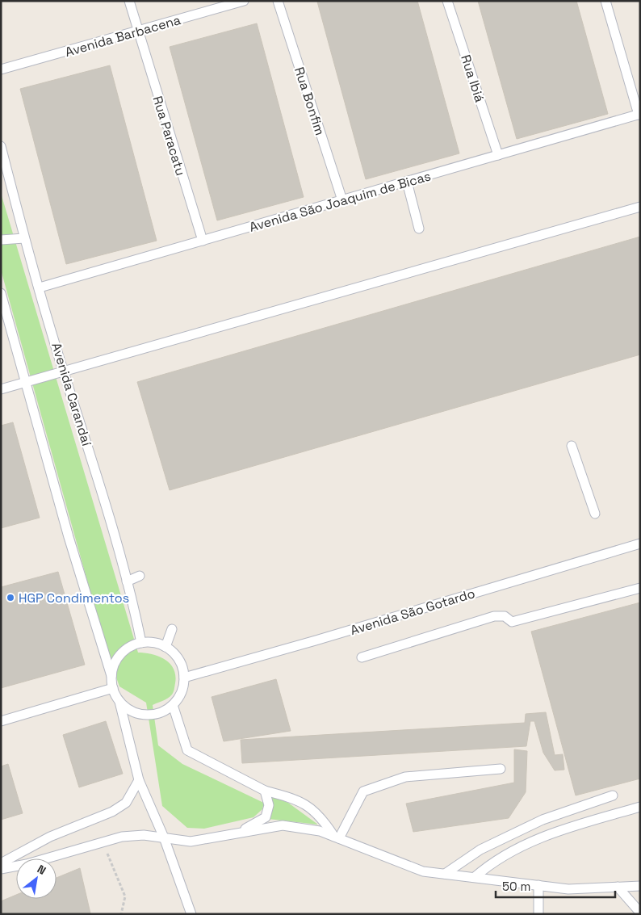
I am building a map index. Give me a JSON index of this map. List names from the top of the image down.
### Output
{
  "streets": {
    "lane": [
      "Avenida Barbacena",
      "Rua Ibiá",
      "Rua Bonfim",
      "Rua Paracatu",
      "Avenida São Joaquim de Bicas",
      "Avenida Carandaí",
      "Avenida São Gotardo"
    ]
  },
  "crossings": [
    ["Avenida Barbacena", "Rua Paracatu"],
    ["Rua Ibiá", "Avenida São Joaquim de Bicas"],
    ["Rua Bonfim", "Avenida São Joaquim de Bicas"],
    ["Rua Paracatu", "Avenida São Joaquim de Bicas"],
    ["Avenida São Joaquim de Bicas", "Avenida Carandaí"],
    ["Avenida Carandaí", "Avenida São Gotardo"]
  ],
  "places": ["HGP Condimentos"],
  "scale_bar": "50 m",
  "north": "top right"
}
